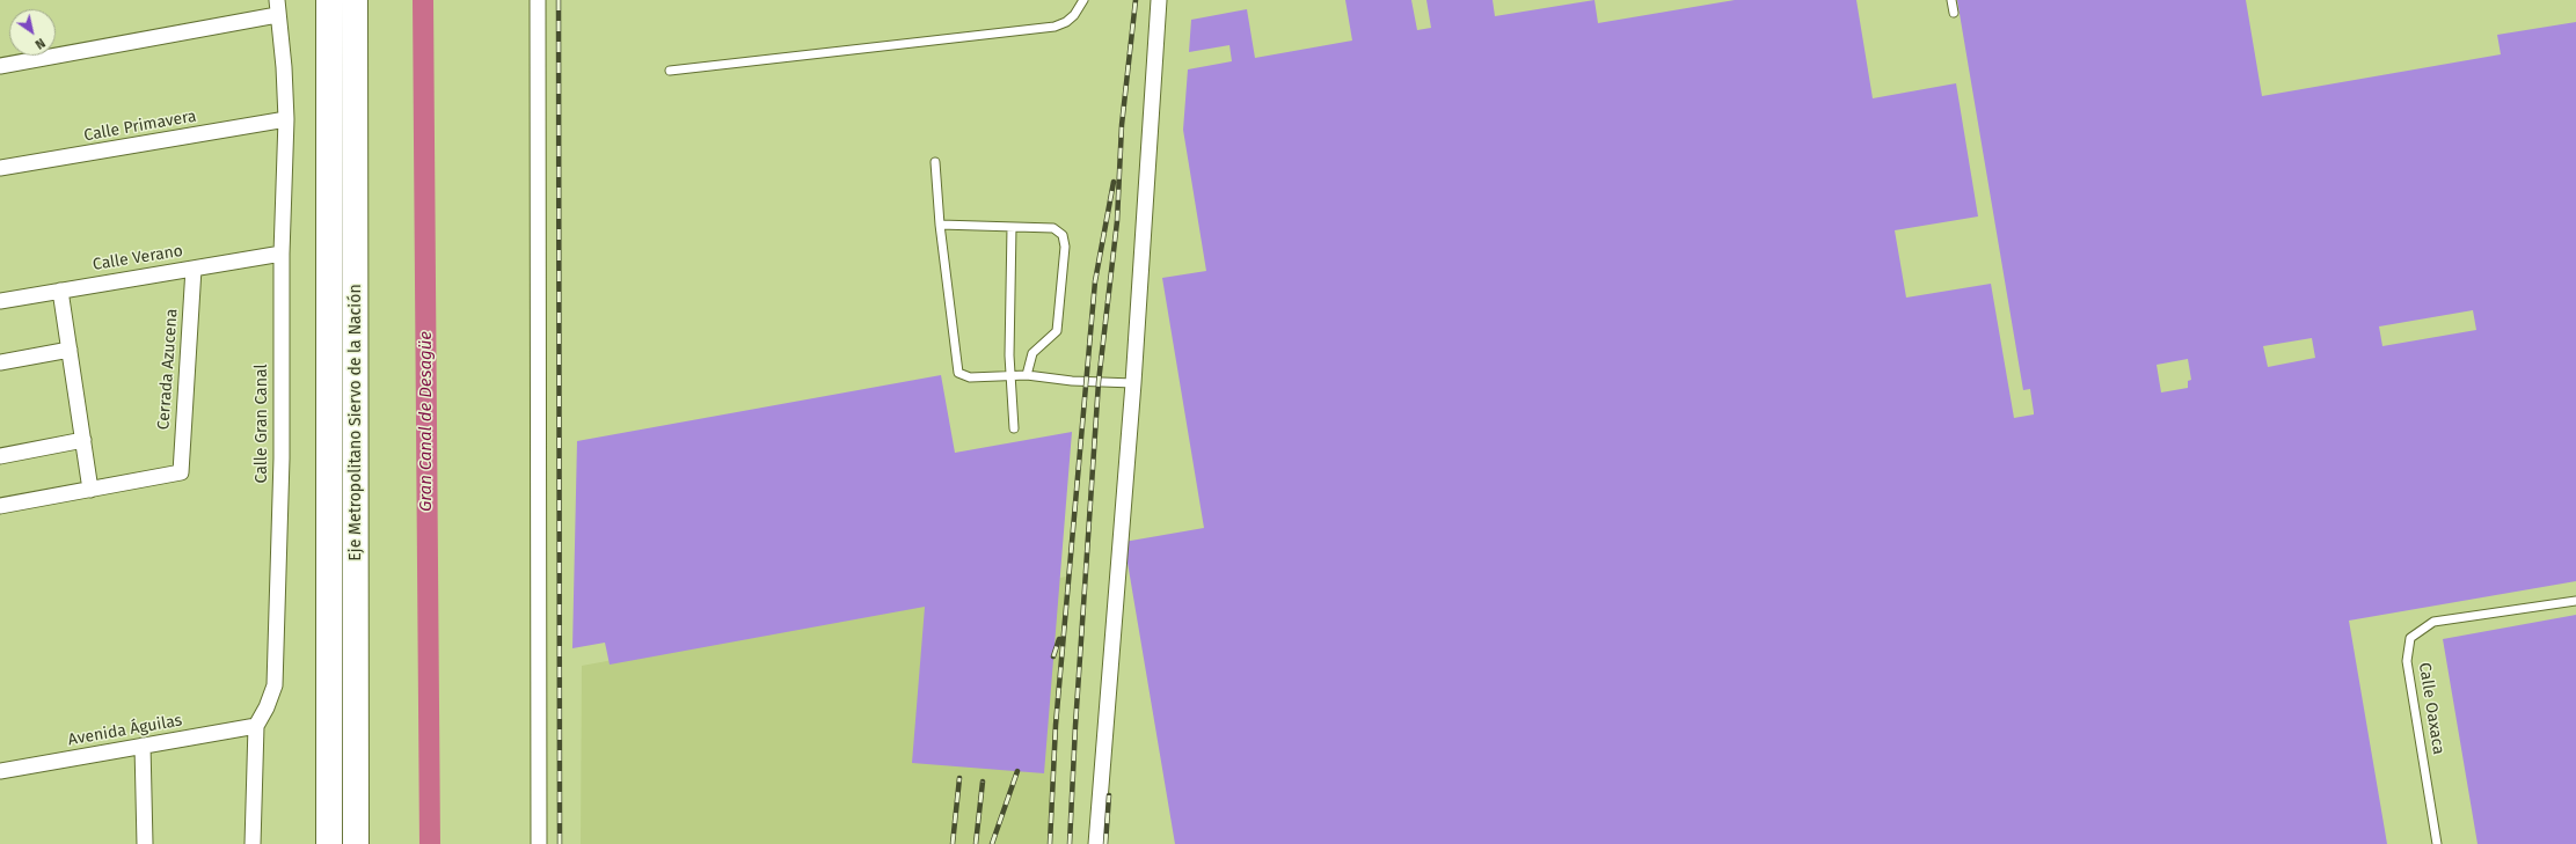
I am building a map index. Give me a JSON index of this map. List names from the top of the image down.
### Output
{
  "streets": {
    "highway": ["Eje Metropolitano Siervo de la Nación"],
    "street": [
      "Calle Primavera",
      "Calle Verano",
      "Cerrada Azucena",
      "Calle Gran Canal",
      "Avenida Águilas"
    ],
    "lane": ["Calle Oaxaca"]
  },
  "crossings": [
    ["Calle Primavera", "Calle Gran Canal"],
    ["Calle Verano", "Cerrada Azucena"],
    ["Calle Verano", "Calle Gran Canal"],
    ["Calle Gran Canal", "Avenida Águilas"]
  ],
  "water": ["Gran Canal de Desagüe"],
  "north": "bottom right"
}
